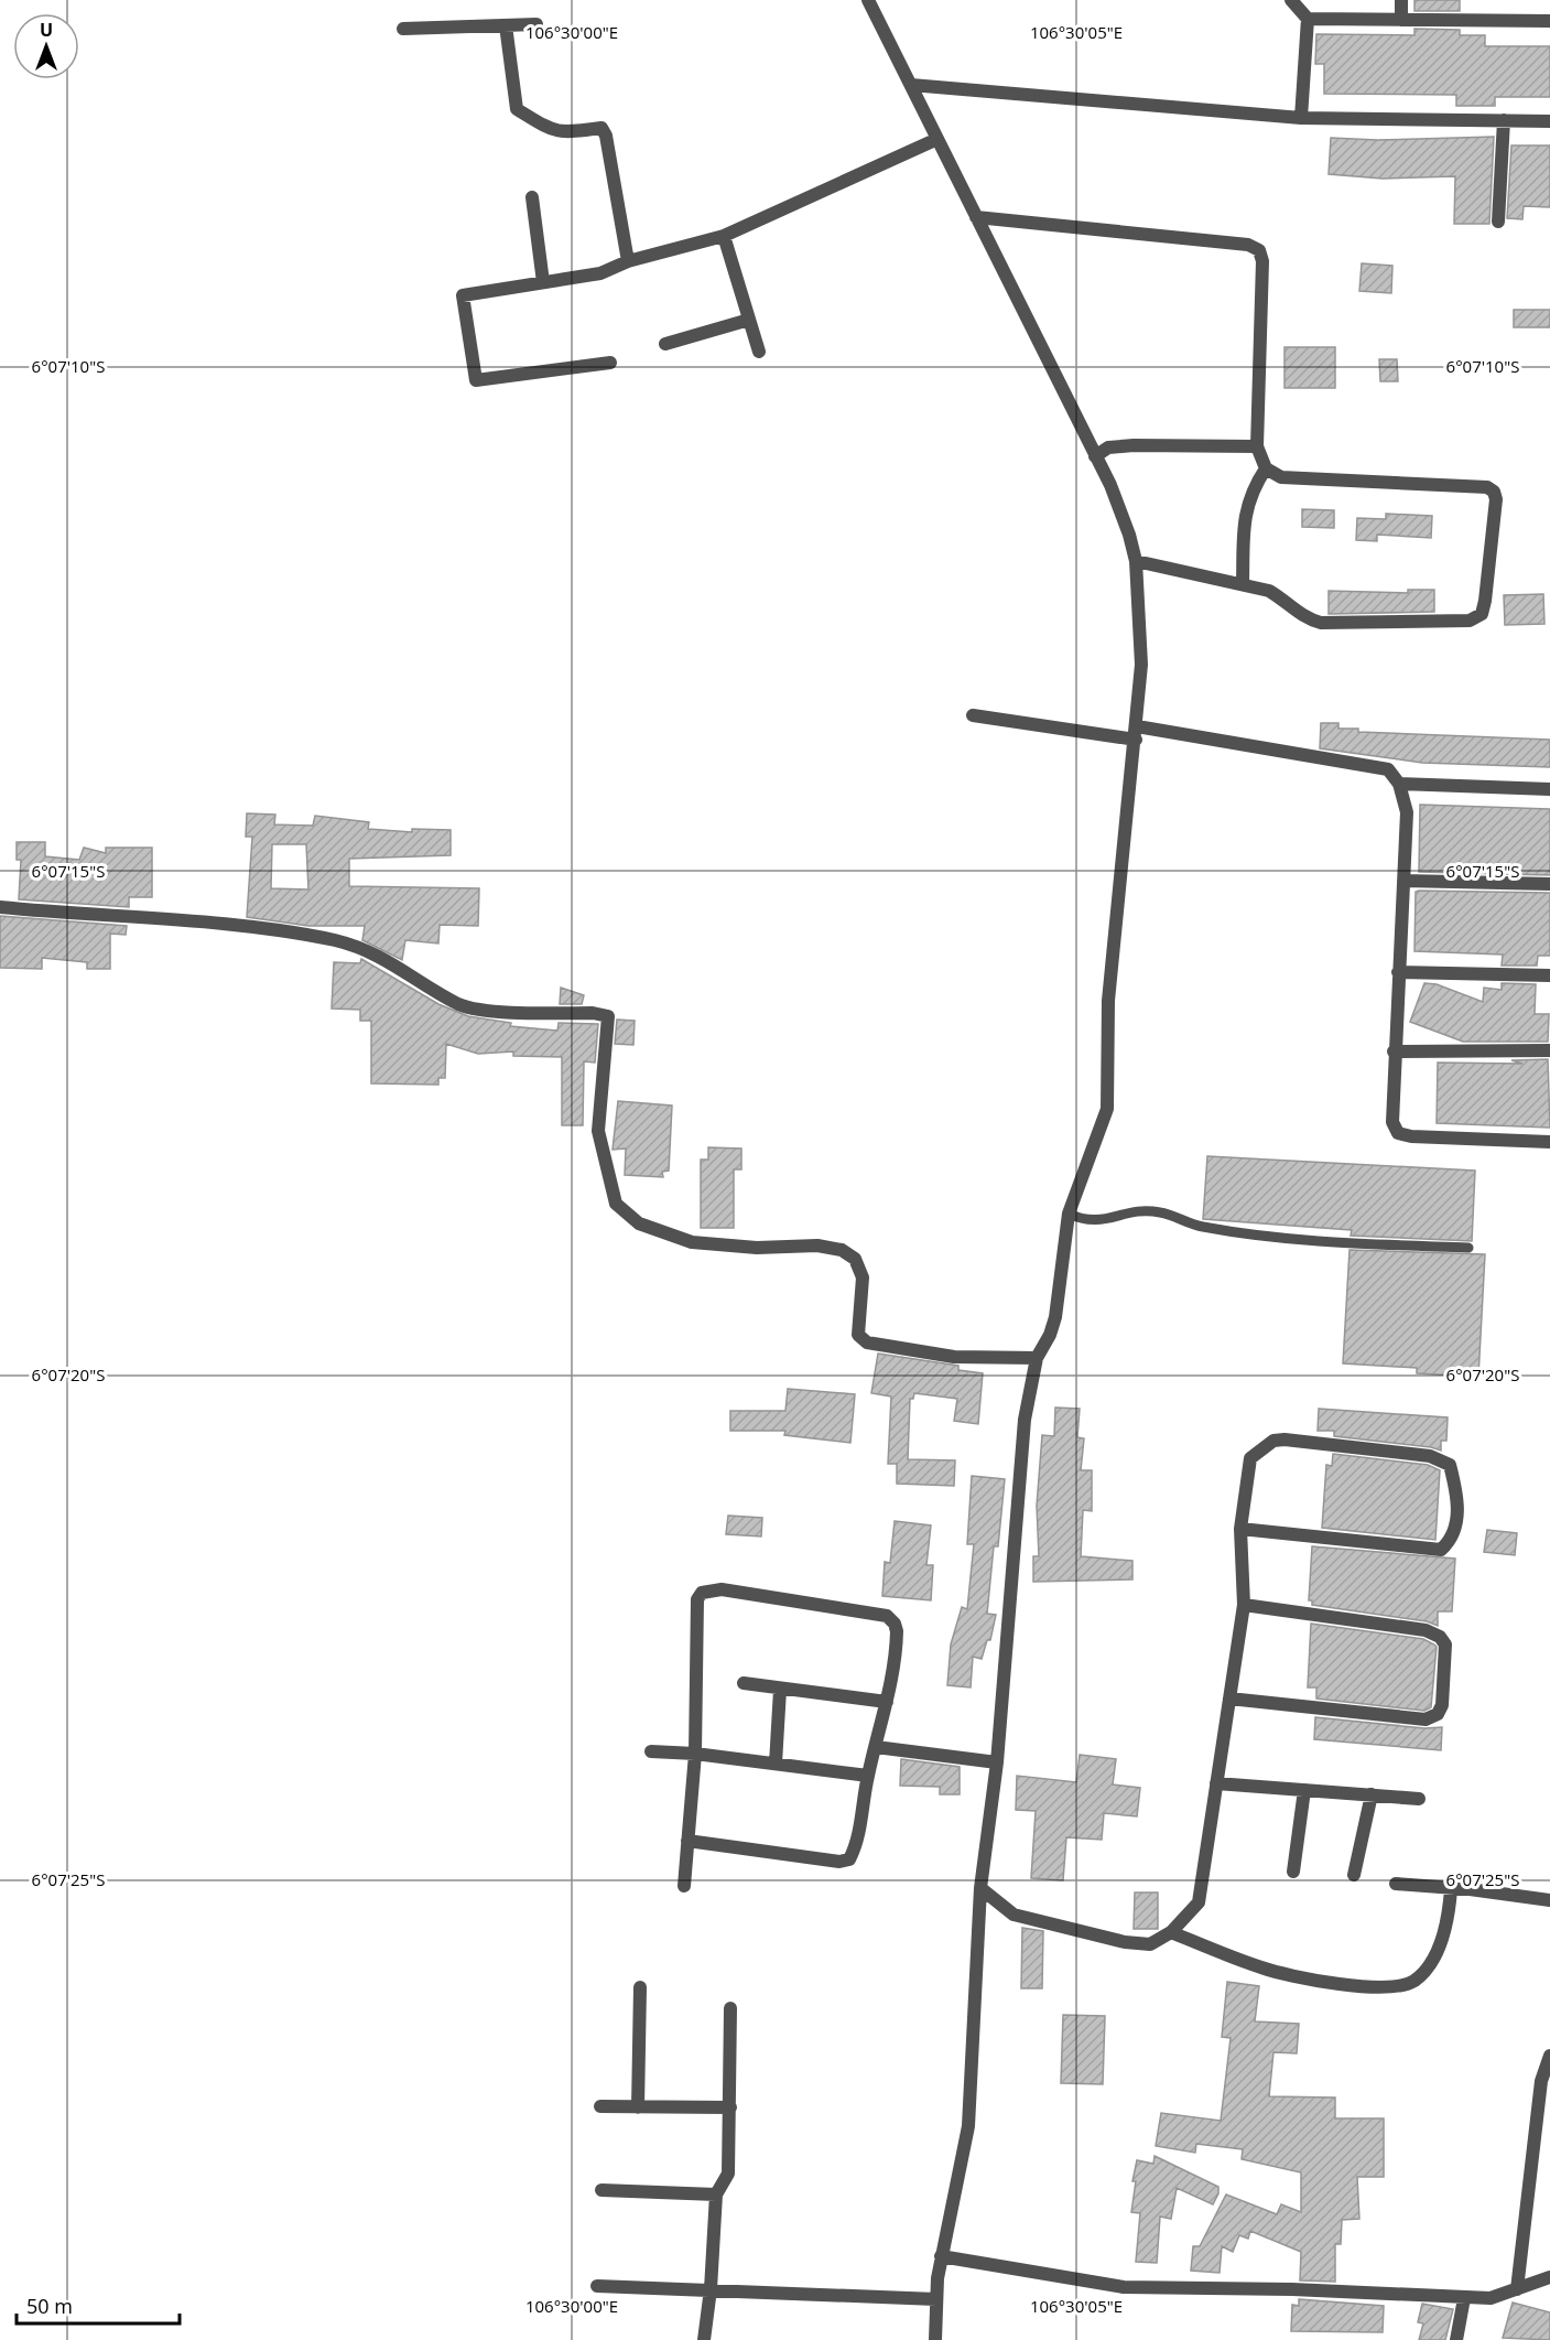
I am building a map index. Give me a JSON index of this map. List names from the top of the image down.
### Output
{
  "scale_bar": "50 m",
  "north": "top",
  "coordinates": [
    "106°30'00\"E",
    "106°30'05\"E",
    "6°07'10\"S",
    "6°07'15\"S",
    "6°07'20\"S",
    "6°07'25\"S"
  ]
}
